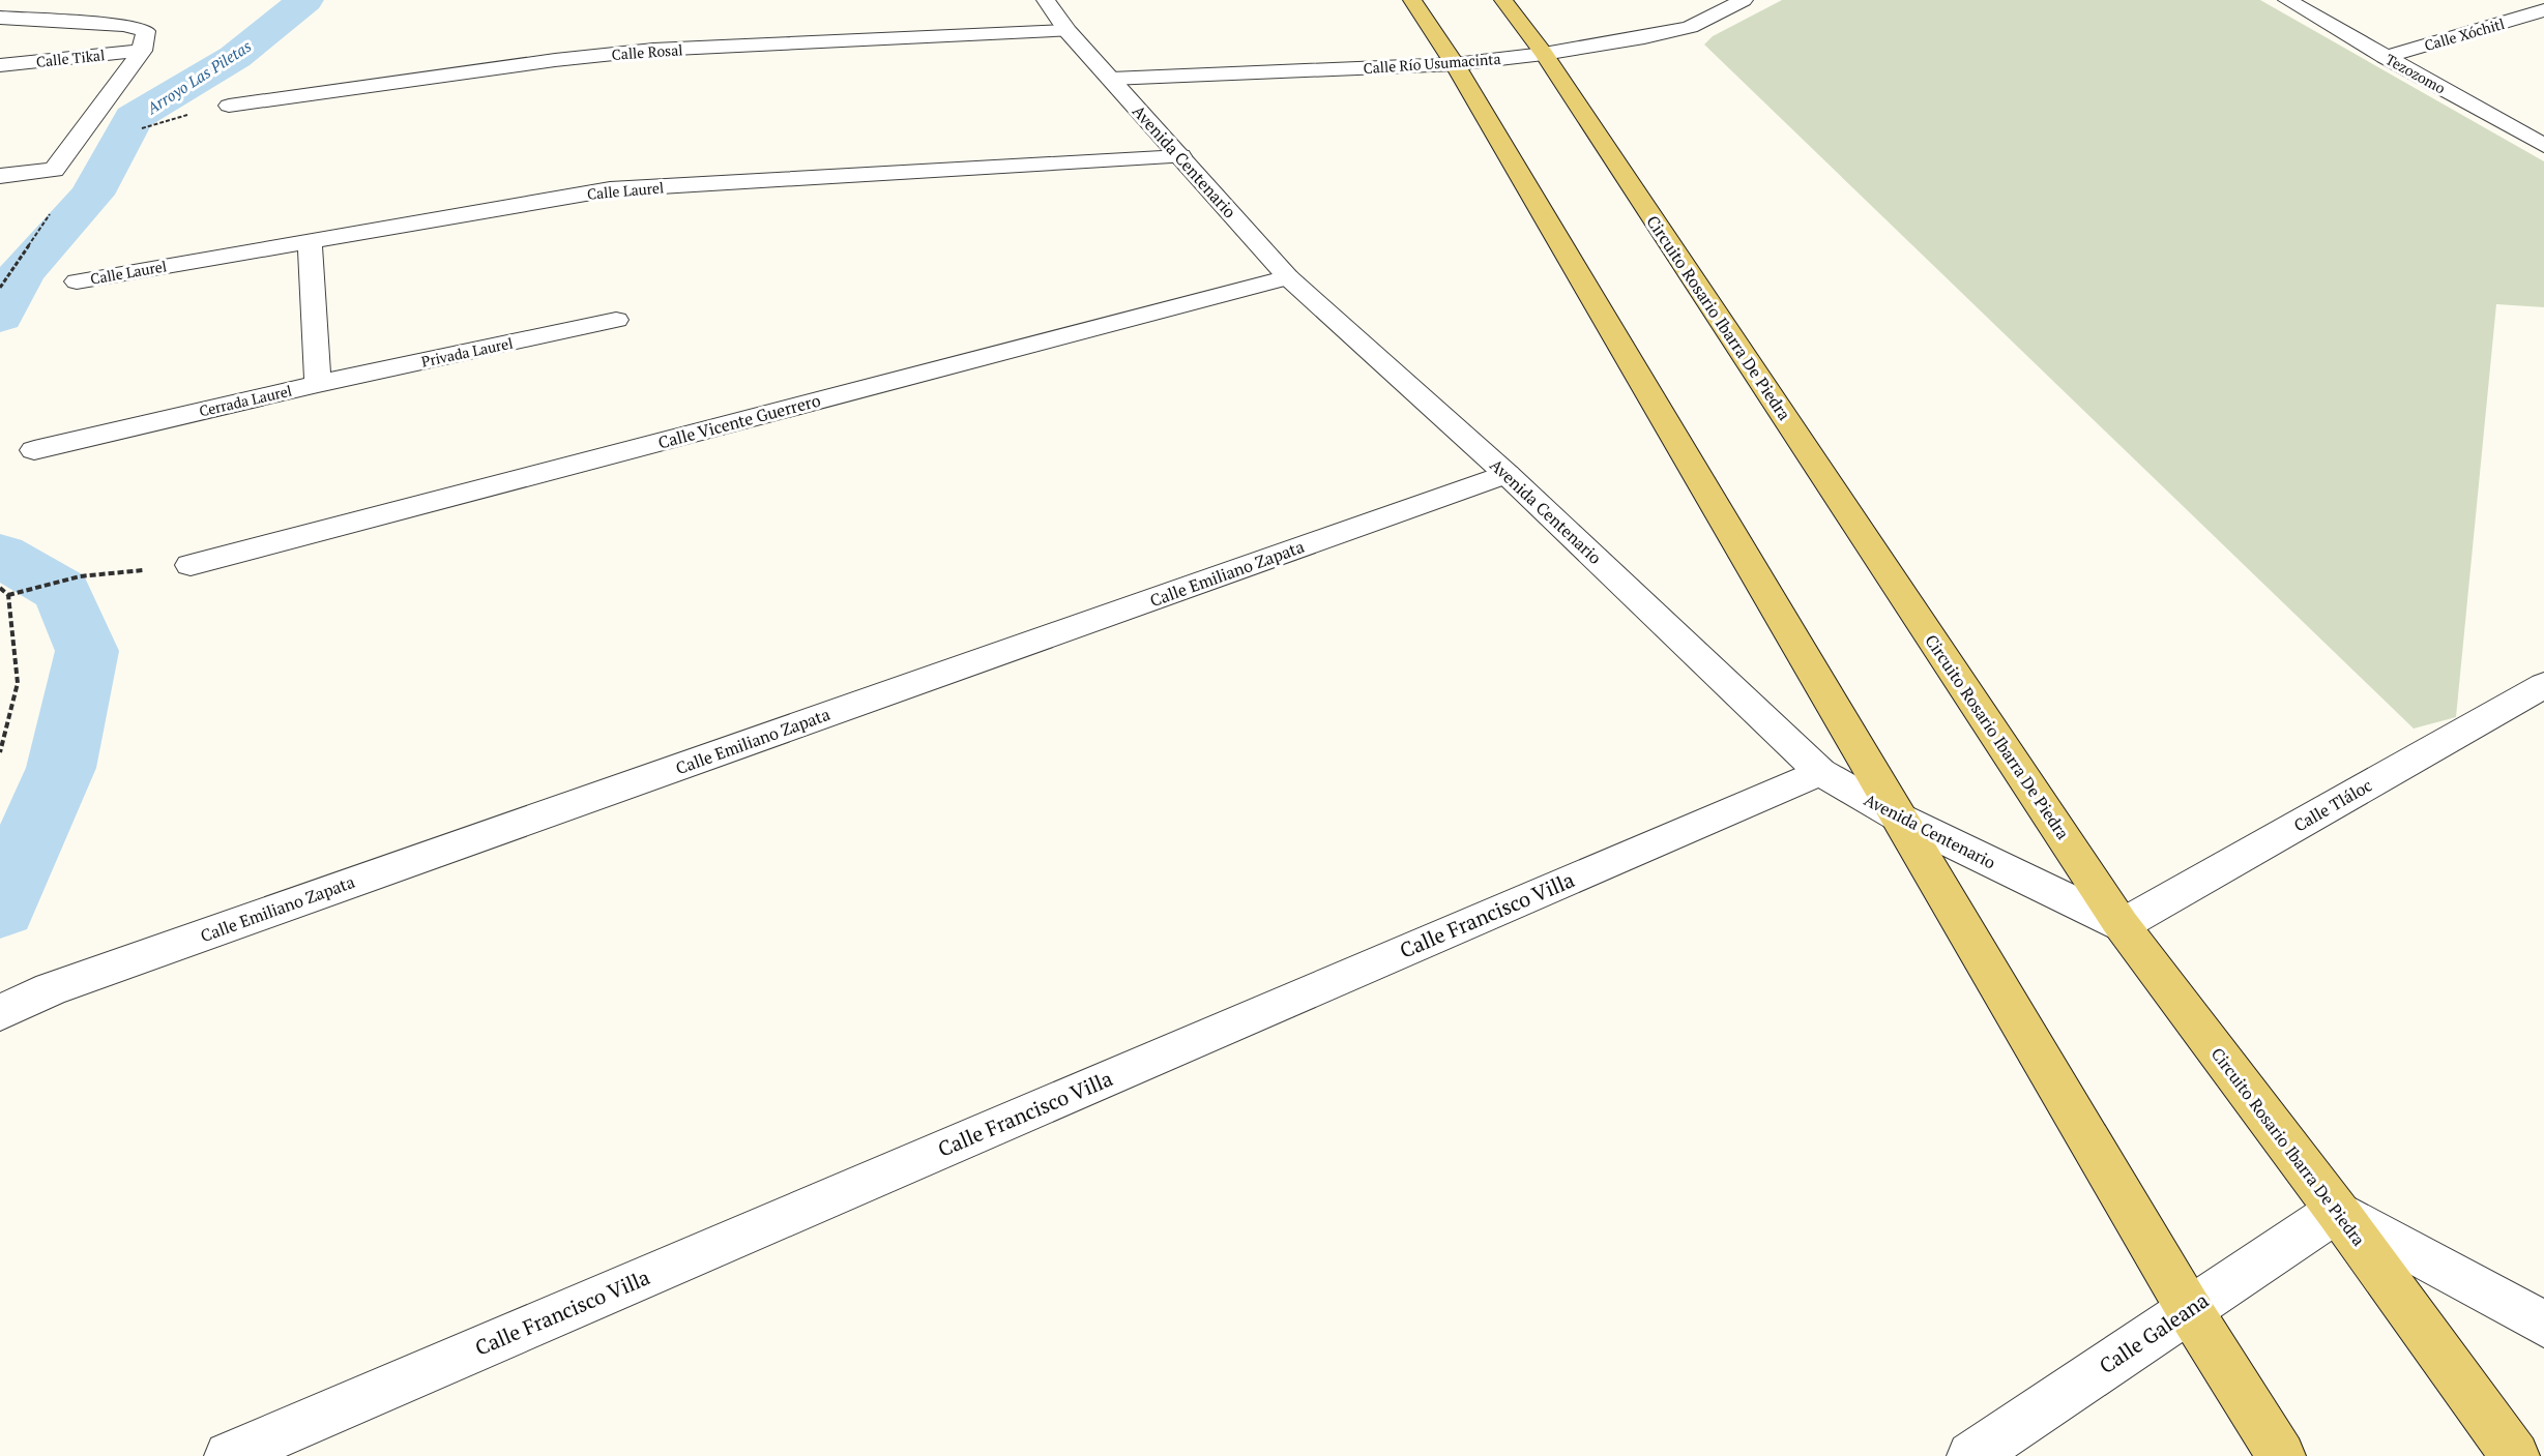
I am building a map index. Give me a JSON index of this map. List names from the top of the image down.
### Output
{
  "streets": {
    "main road": ["Circuito Rosario Ibarra De Piedra"],
    "street": [
      "Calle Xóchitl",
      "Calle Rosal",
      "Calle Tikal",
      "Calle Río Usumacinta",
      "Tezozomo",
      "Avenida Centenario",
      "Calle Laurel",
      "Privada Laurel",
      "Cerrada Laurel",
      "Calle Vicente Guerrero",
      "Calle Emiliano Zapata",
      "Calle Tláloc",
      "Calle Francisco Villa",
      "Calle Galeana"
    ]
  },
  "crossings": [
    ["Calle Xóchitl", "Tezozomo"],
    ["Calle Rosal", "Avenida Centenario"],
    ["Calle Río Usumacinta", "Avenida Centenario"],
    ["Calle Río Usumacinta", "Circuito Rosario Ibarra De Piedra"],
    ["Avenida Centenario", "Calle Laurel"],
    ["Avenida Centenario", "Circuito Rosario Ibarra De Piedra"],
    ["Avenida Centenario", "Calle Vicente Guerrero"],
    ["Avenida Centenario", "Calle Emiliano Zapata"],
    ["Avenida Centenario", "Calle Tláloc"],
    ["Avenida Centenario", "Calle Francisco Villa"],
    ["Circuito Rosario Ibarra De Piedra", "Calle Tláloc"],
    ["Circuito Rosario Ibarra De Piedra", "Calle Galeana"],
    ["Privada Laurel", "Cerrada Laurel"]
  ],
  "water": ["Arroyo Las Piletas"]
}
